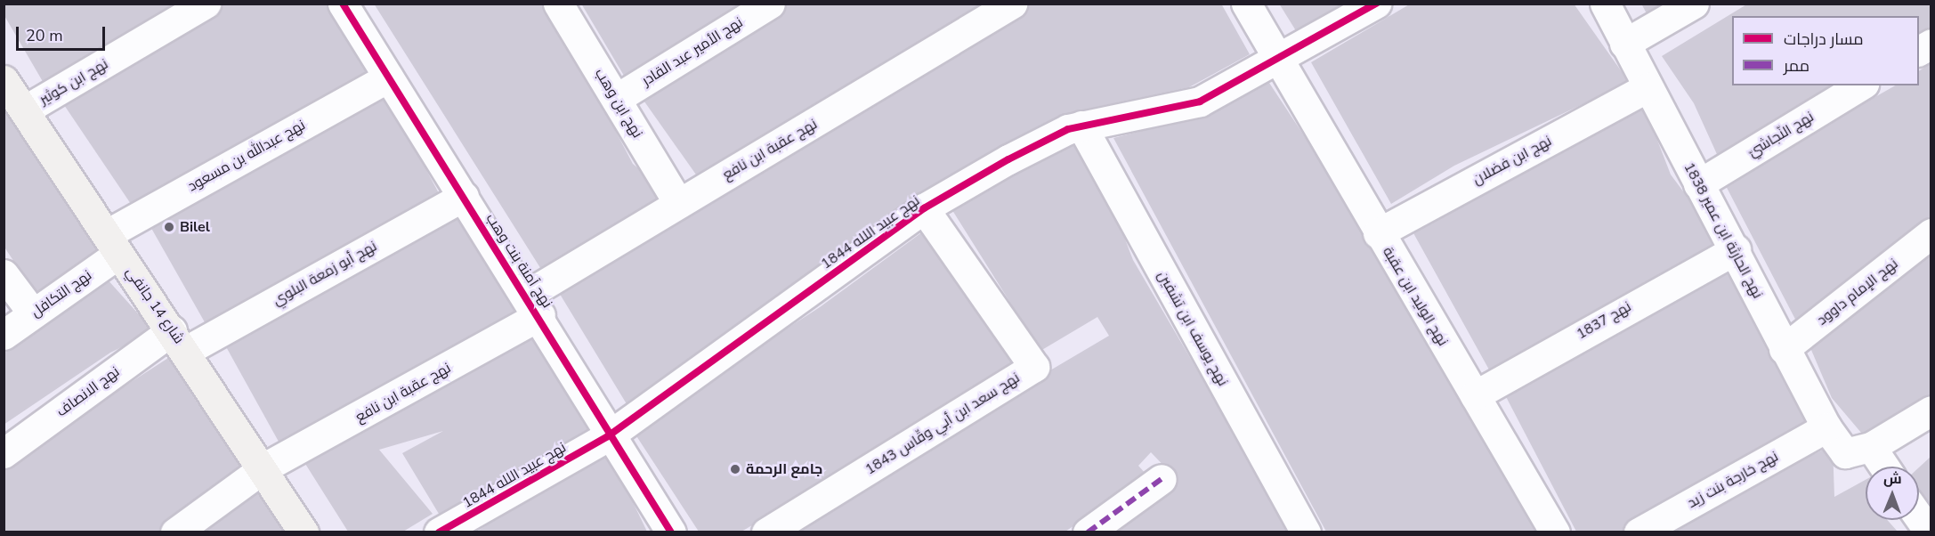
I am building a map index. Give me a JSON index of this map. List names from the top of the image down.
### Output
{
  "streets": {
    "street": [
      "نهج الأمير عبد القادر",
      "نهج ابن كوثير",
      "نهج ابن وهب",
      "نهج النّجاشيّ",
      "نهج عقبة ابن نافع",
      "نهج عبدالله بن مسعود",
      "نهج ابن فضلان",
      "نهج الحارثة ابن عمير 1838",
      "نهج عبيد اللله 1844",
      "نهج آمنة بنت وهب",
      "نهج أبو زمعة البلوي",
      "نهج الإمام داوود",
      "نهج التكافل",
      "نهج الوليد ابن عقبة",
      "شارع 14 جانفي",
      "نهج 1837",
      "نهج يوسف ابن تشفين",
      "نهج الانصاف",
      "نهج سعد ابن أبي وقّاس 1843",
      "نهج خارجة بنت زيد"
    ]
  },
  "crossings": [
    ["نهج الأمير عبد القادر", "نهج ابن وهب"],
    ["نهج ابن كوثير", "شارع 14 جانفي"],
    ["نهج ابن وهب", "نهج عقبة ابن نافع"],
    ["نهج النّجاشيّ", "نهج الحارثة ابن عمير 1838"],
    ["نهج عقبة ابن نافع", "نهج آمنة بنت وهب"],
    ["نهج عقبة ابن نافع", "شارع 14 جانفي"],
    ["نهج عبدالله بن مسعود", "نهج آمنة بنت وهب"],
    ["نهج عبدالله بن مسعود", "نهج التكافل"],
    ["نهج عبدالله بن مسعود", "شارع 14 جانفي"],
    ["نهج ابن فضلان", "نهج الحارثة ابن عمير 1838"],
    ["نهج ابن فضلان", "نهج الوليد ابن عقبة"],
    ["نهج الحارثة ابن عمير 1838", "نهج الإمام داوود"],
    ["نهج الحارثة ابن عمير 1838", "نهج 1837"],
    ["نهج الحارثة ابن عمير 1838", "نهج خارجة بنت زيد"],
    ["نهج عبيد اللله 1844", "نهج آمنة بنت وهب"],
    ["نهج عبيد اللله 1844", "نهج الوليد ابن عقبة"],
    ["نهج عبيد اللله 1844", "نهج يوسف ابن تشفين"],
    ["نهج عبيد اللله 1844", "نهج سعد ابن أبي وقّاس 1843"],
    ["نهج آمنة بنت وهب", "نهج أبو زمعة البلوي"],
    ["نهج أبو زمعة البلوي", "شارع 14 جانفي"],
    ["نهج أبو زمعة البلوي", "نهج الانصاف"],
    ["نهج التكافل", "شارع 14 جانفي"],
    ["نهج الوليد ابن عقبة", "نهج 1837"],
    ["شارع 14 جانفي", "نهج الانصاف"]
  ],
  "places": ["Bilel", "جامع الرحمة"],
  "legend": ["مسار دراجات", "ممر"],
  "scale_bar": "20 m",
  "north": "top"
}
